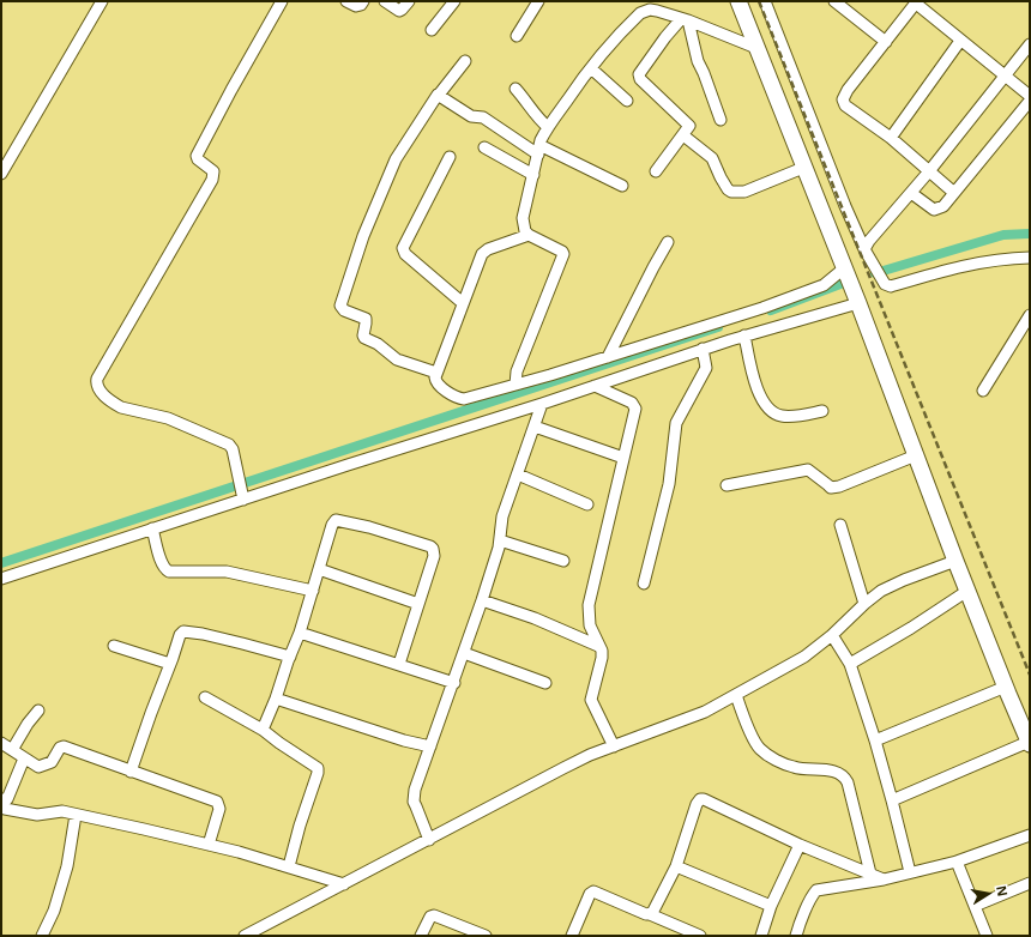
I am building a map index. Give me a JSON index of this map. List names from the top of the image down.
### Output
{
  "north": "right"
}
